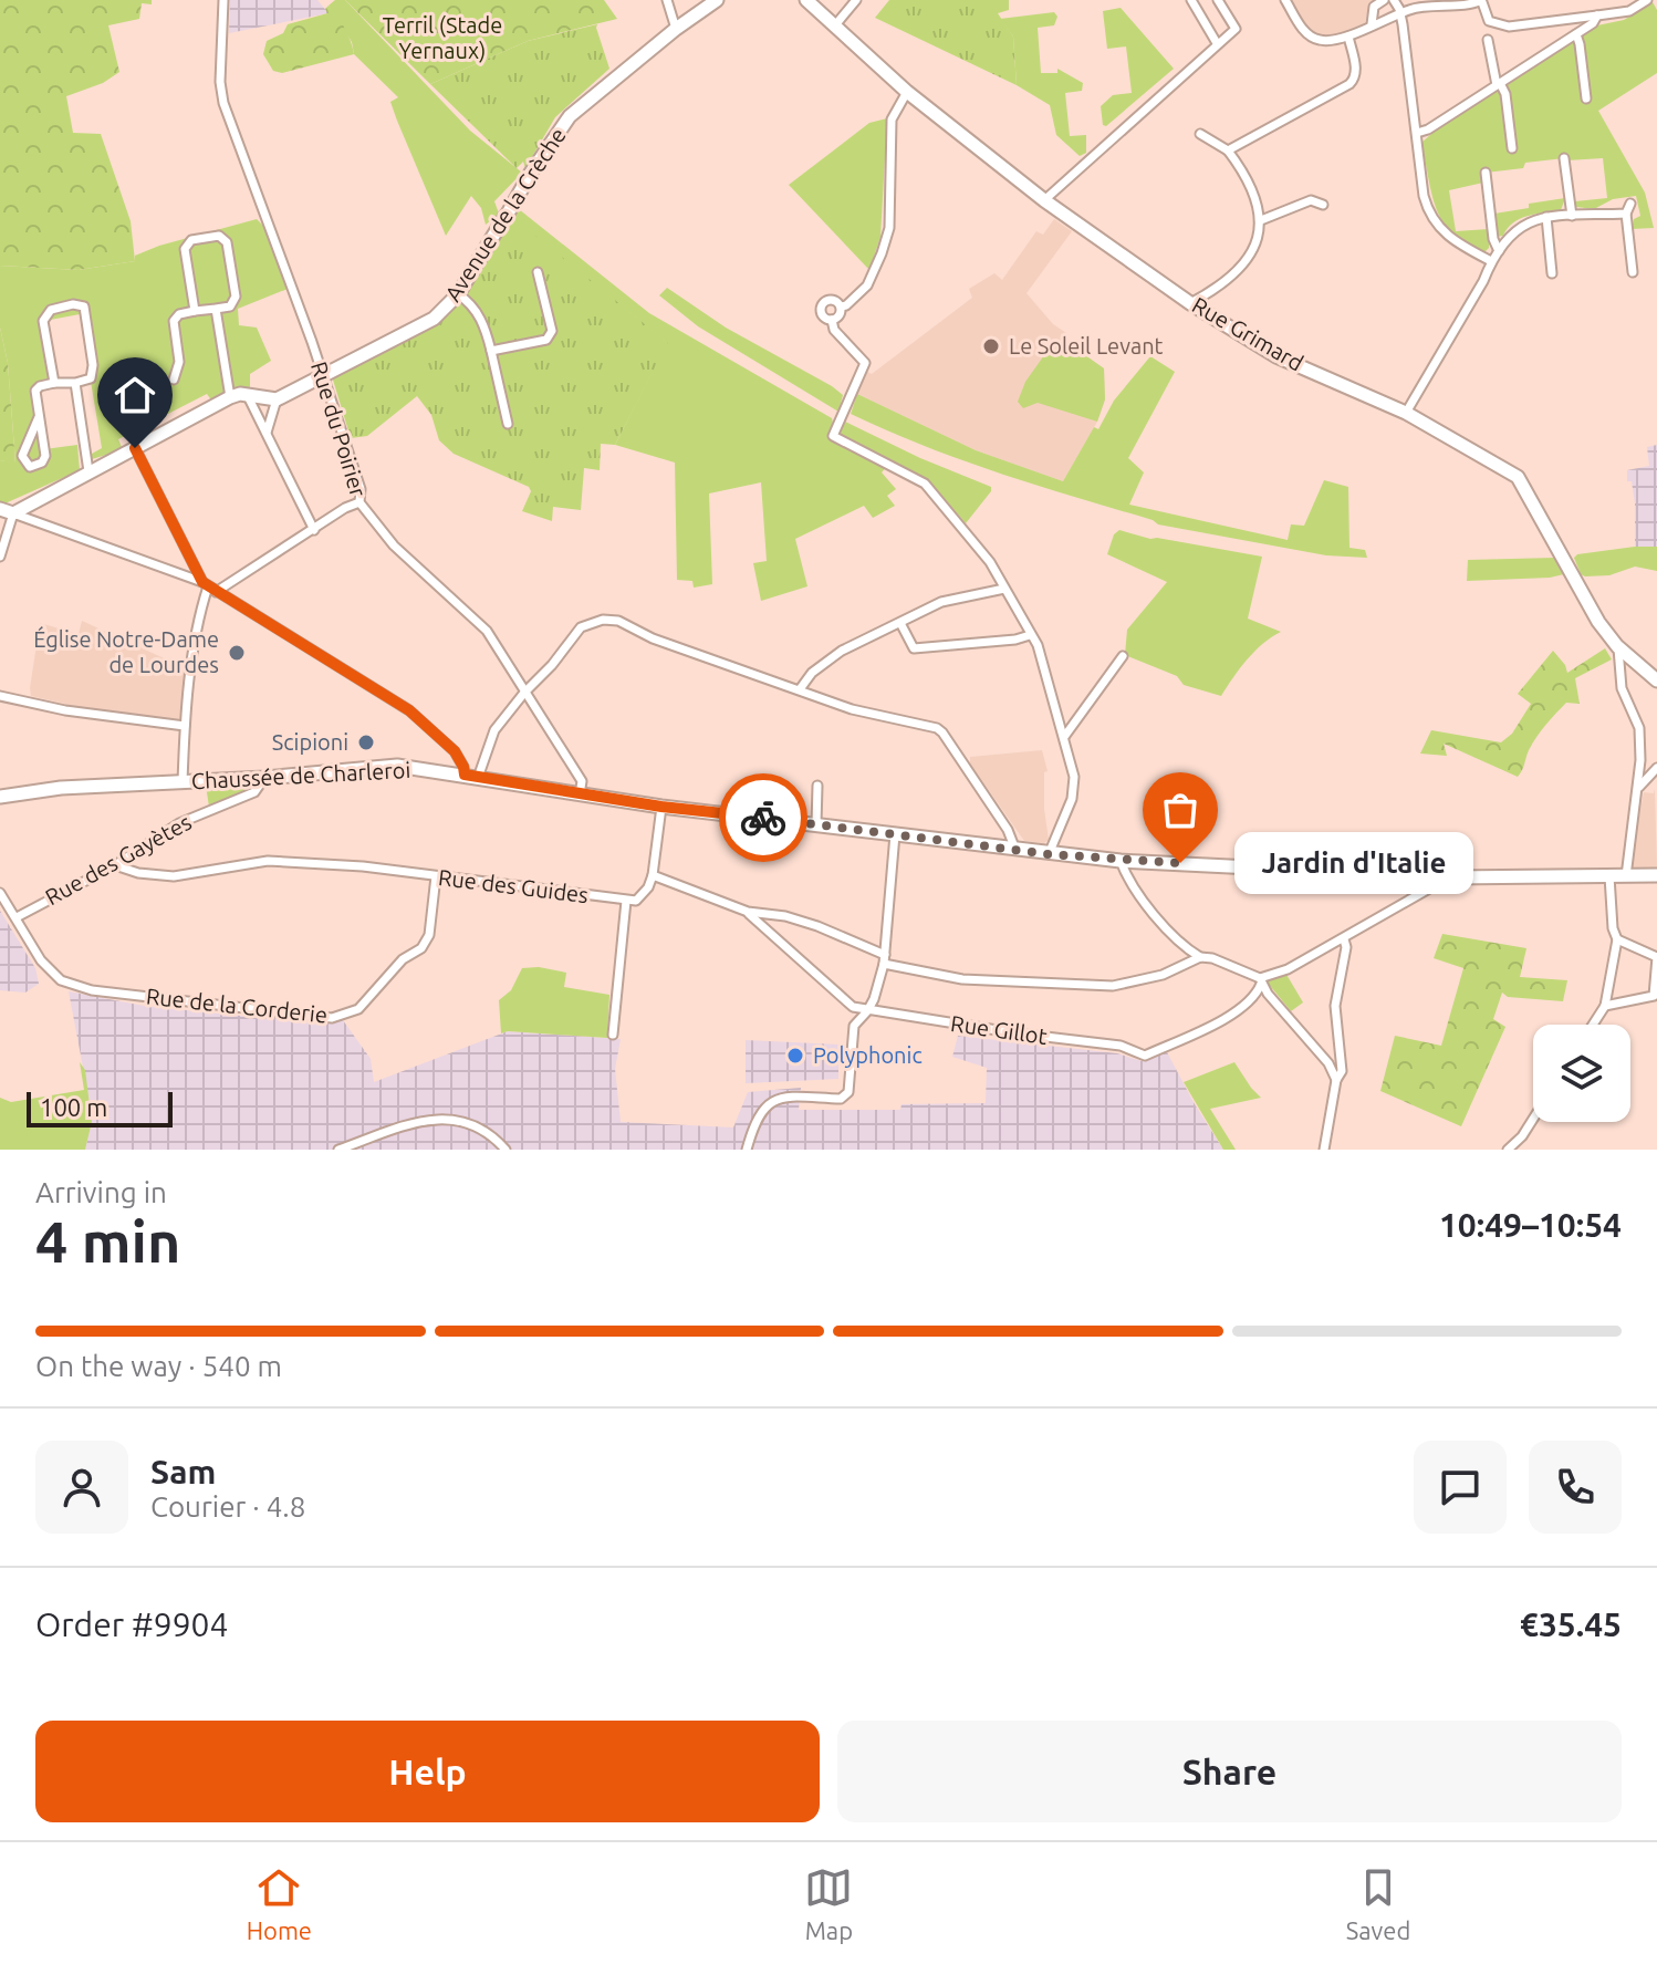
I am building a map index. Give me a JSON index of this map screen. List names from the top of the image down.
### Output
{
  "streets": {
    "street": [
      "Avenue de la Crèche",
      "Rue Grimard",
      "Rue du Poirier",
      "Chaussée de Charleroi",
      "Rue des Gayètes",
      "Rue des Guides",
      "Rue de la Corderie",
      "Rue Gillot"
    ]
  },
  "crossings": [
    ["Avenue de la Crèche", "Rue du Poirier"],
    ["Rue du Poirier", "Chaussée de Charleroi"],
    ["Chaussée de Charleroi", "Rue des Gayètes"],
    ["Rue des Gayètes", "Rue des Guides"],
    ["Rue des Gayètes", "Rue de la Corderie"],
    ["Rue des Guides", "Rue de la Corderie"]
  ],
  "parks": ["Terril (Stade Yernaux)"],
  "places": [
    "Le Soleil Levant",
    "Église Notre-Dame de Lourdes",
    "Scipioni",
    "Jardin d'Italie",
    "Polyphonic"
  ],
  "scale_bar": "100 m",
  "page": {
    "bubble": "Jardin d'Italie",
    "scale": "100 m",
    "heading": ["4 min", "Arriving in", "10:49–10:54"],
    "panel": [
      "Sam",
      "Courier · 4.8",
      "Order #9904",
      "€35.45"
    ],
    "bar": "On the way · 540 m",
    "buttons": ["Help", "Share"],
    "tabs": ["Home", "Map", "Saved"]
  }
}
